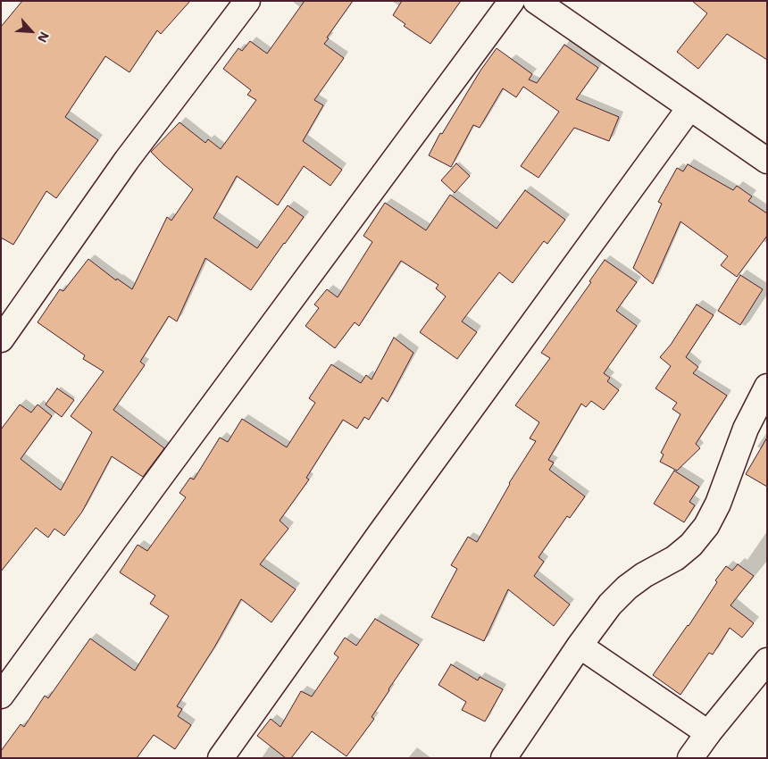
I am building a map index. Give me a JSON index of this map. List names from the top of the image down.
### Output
{
  "north": "bottom right"
}
